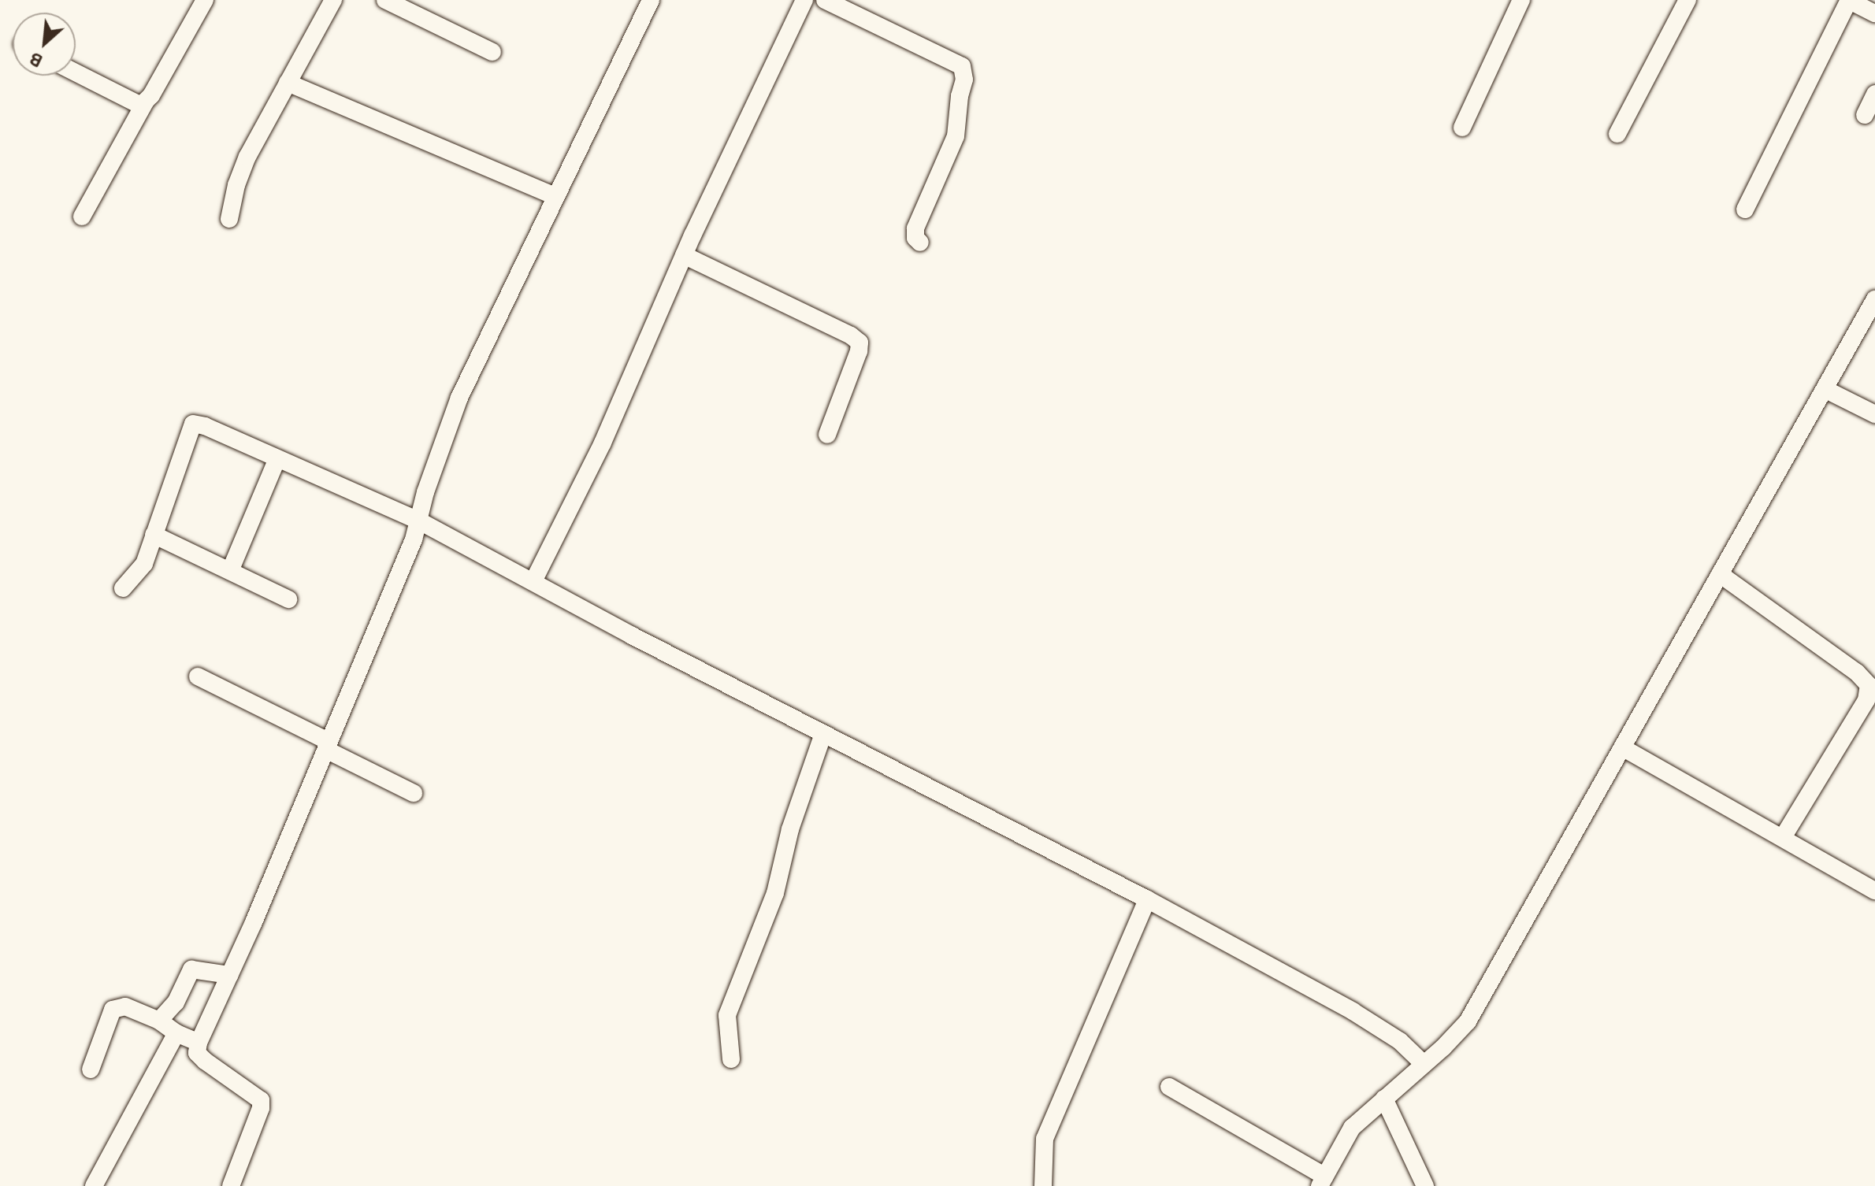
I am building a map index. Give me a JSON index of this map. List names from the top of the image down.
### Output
{
  "north": "bottom left"
}
